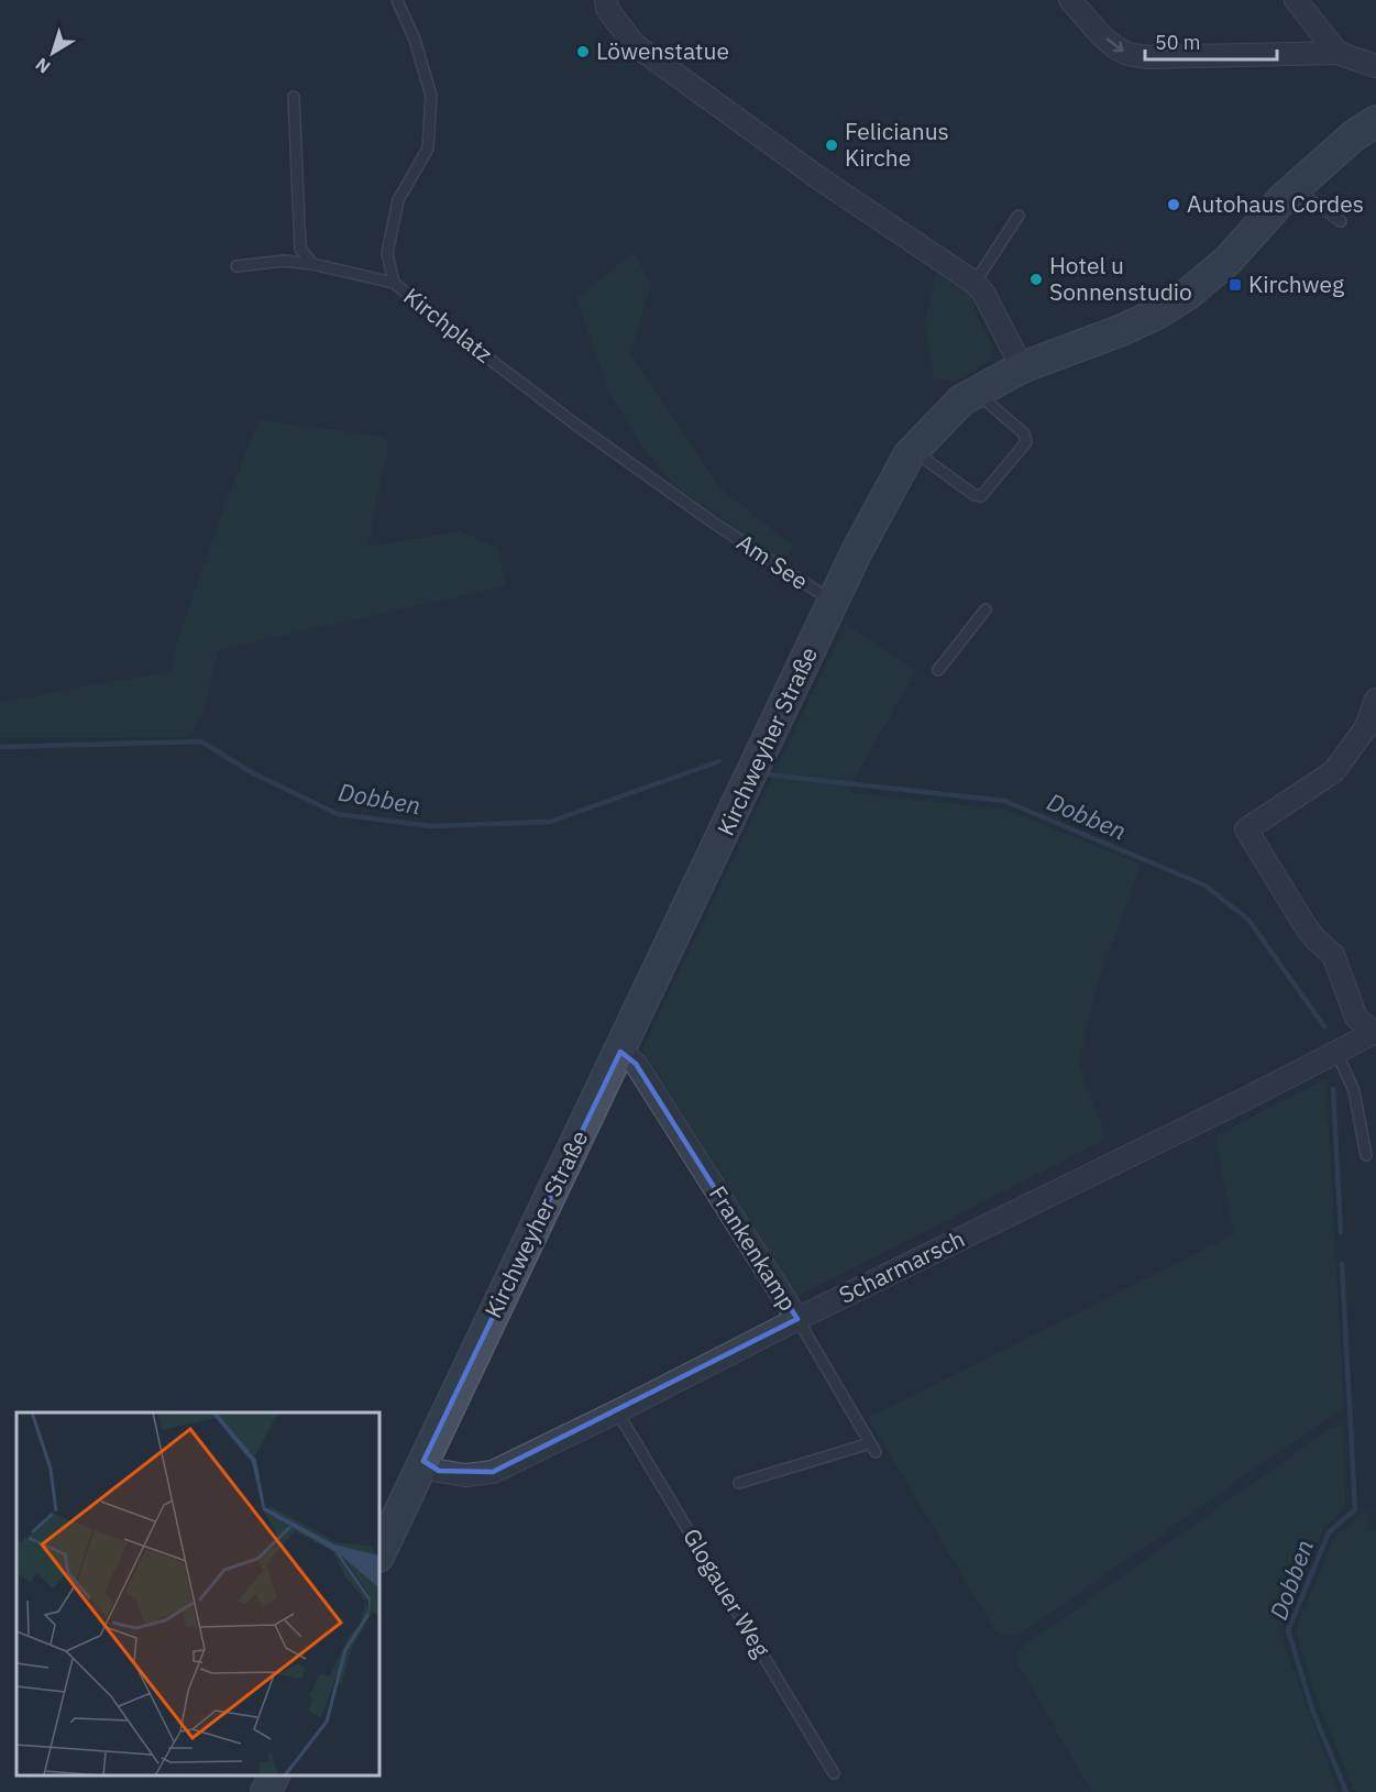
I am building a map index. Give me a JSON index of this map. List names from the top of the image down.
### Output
{
  "streets": {
    "main road": ["Kirchweyher Straße"],
    "street": ["Frankenkamp", "Scharmarsch"],
    "lane": ["Kirchplatz", "Am See", "Glogauer Weg"]
  },
  "crossings": [
    ["Kirchplatz", "Am See"],
    ["Am See", "Kirchweyher Straße"],
    ["Kirchweyher Straße", "Frankenkamp"],
    ["Kirchweyher Straße", "Scharmarsch"],
    ["Frankenkamp", "Scharmarsch"],
    ["Scharmarsch", "Glogauer Weg"]
  ],
  "water": ["Dobben"],
  "places": {
    "other": [
      "Löwenstatue",
      "Felicianus Kirche",
      "Autohaus Cordes",
      "Hotel u Sonnenstudio"
    ],
    "transit": ["Kirchweg"]
  },
  "scale_bar": "50 m",
  "north": "bottom left"
}
